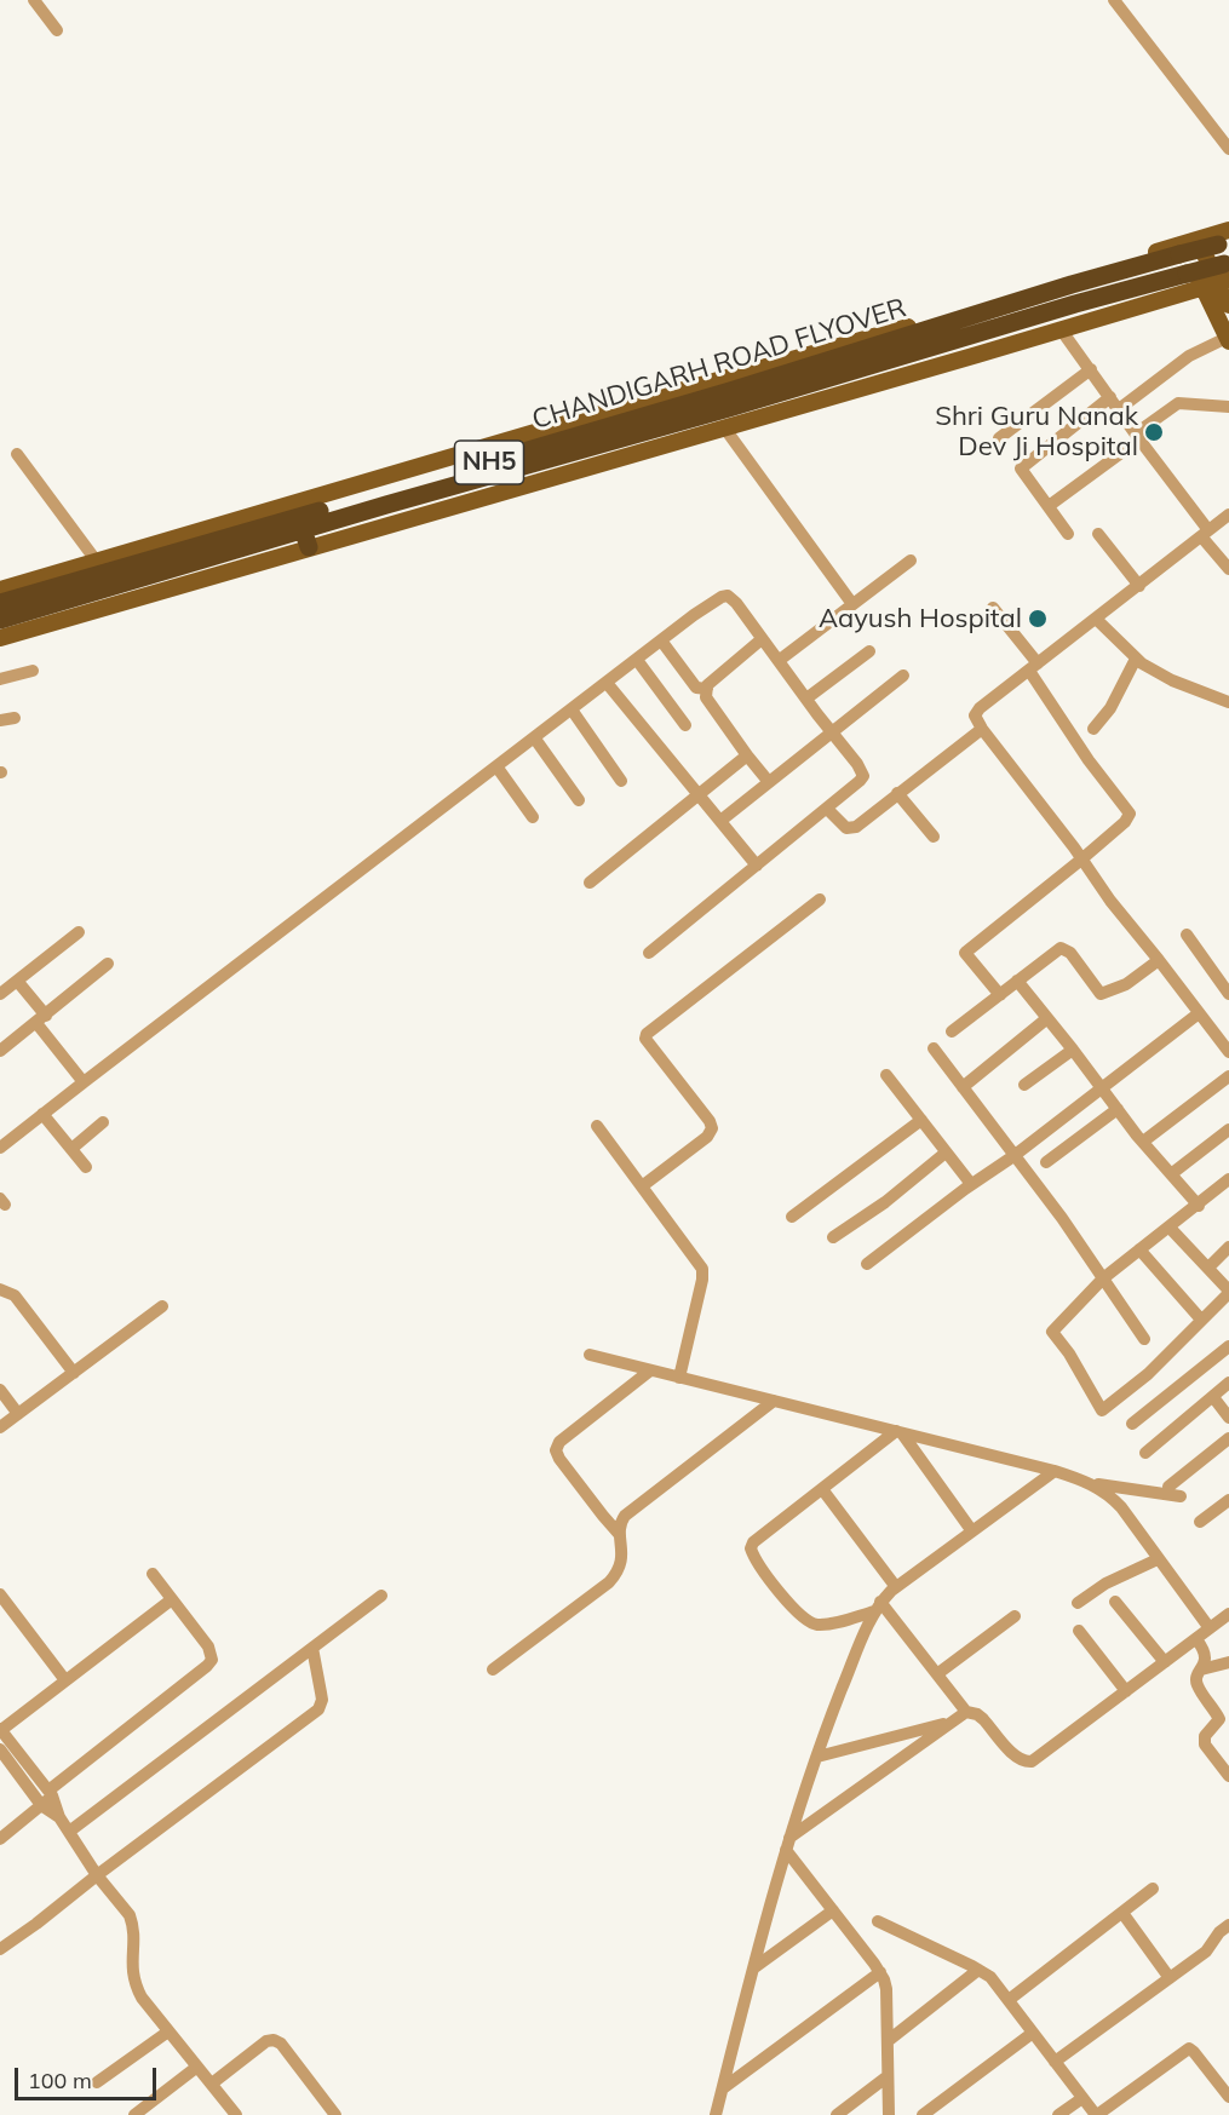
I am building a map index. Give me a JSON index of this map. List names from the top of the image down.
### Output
{
  "streets": {
    "highway": ["CHANDIGARH ROAD FLYOVER", "NH5"]
  },
  "crossings": [
    ["CHANDIGARH ROAD FLYOVER", "NH5"]
  ],
  "places": ["Shri Guru Nanak Dev Ji Hospital", "Aayush Hospital"],
  "scale_bar": "100 m"
}
